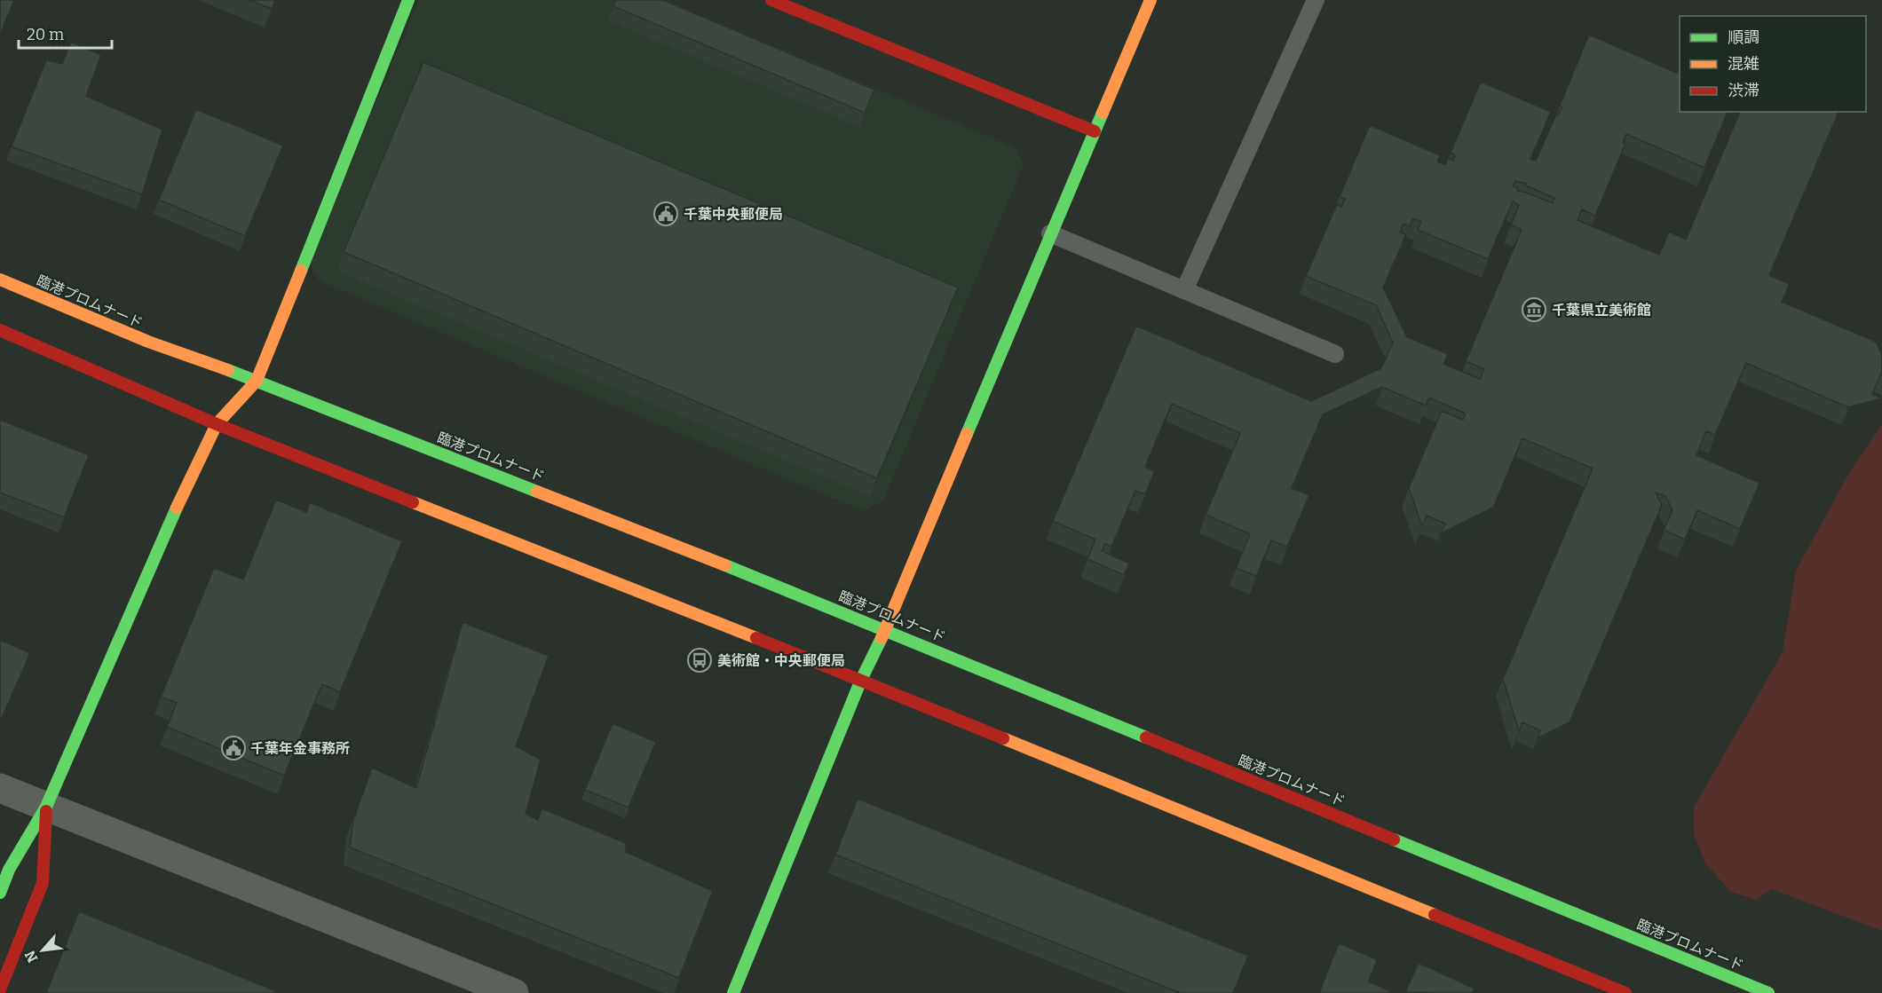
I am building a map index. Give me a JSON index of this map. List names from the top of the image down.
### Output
{
  "streets": {
    "street": ["臨港プロムナード"]
  },
  "places": {
    "public building": ["千葉中央郵便局", "千葉年金事務所"],
    "museum": ["千葉県立美術館"],
    "bus stop": ["美術館・中央郵便局"]
  },
  "legend": ["順調", "混雑", "渋滞"],
  "scale_bar": "20 m",
  "north": "bottom left"
}
